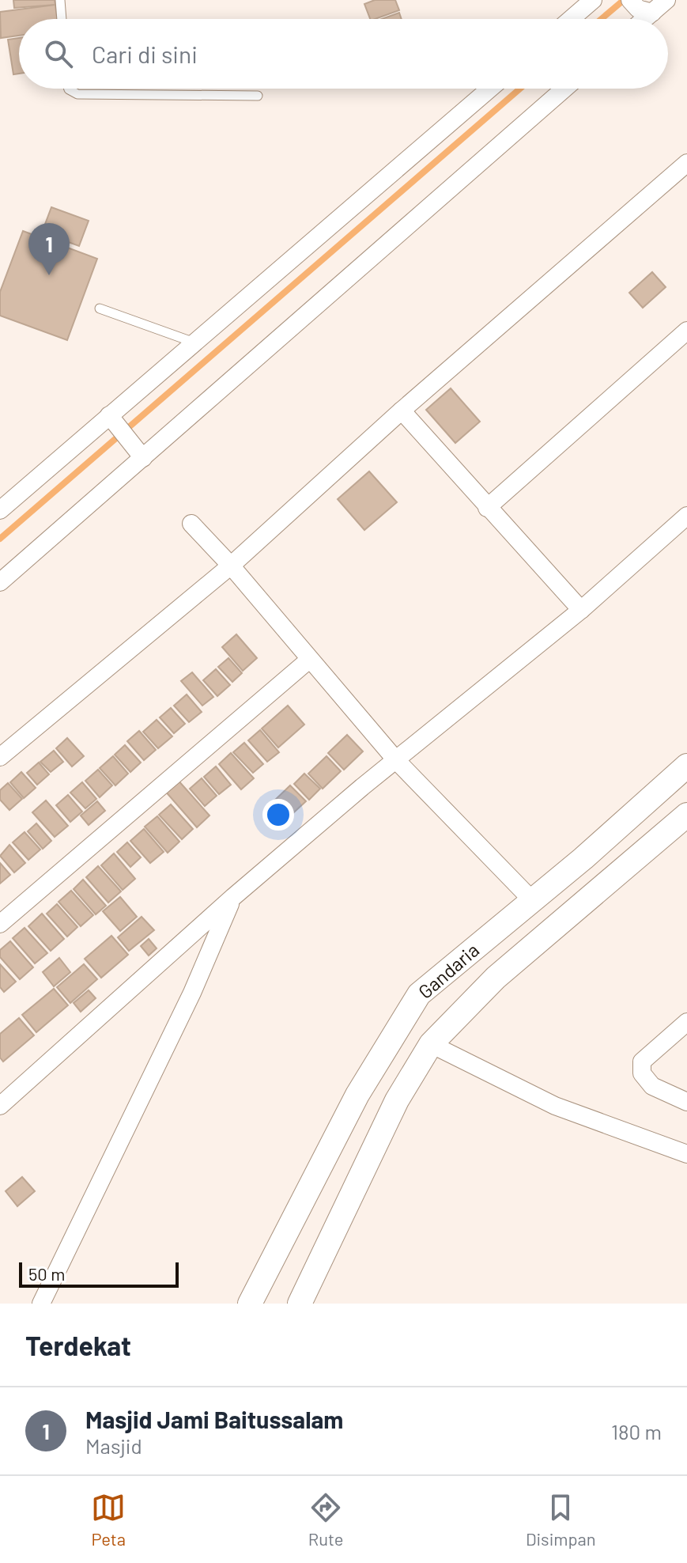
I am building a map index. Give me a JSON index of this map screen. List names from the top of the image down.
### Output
{
  "streets": {
    "street": ["Gandaria"]
  },
  "scale_bar": "50 m",
  "page": {
    "search": "Cari di sini",
    "pins": "1",
    "scale": "50 m",
    "heading": "Terdekat",
    "list": [
      {
        "mark": "1",
        "name": "Masjid Jami Baitussalam",
        "note": "Masjid",
        "value": "180 m"
      }
    ],
    "nav": ["Peta", "Rute", "Disimpan"]
  }
}
